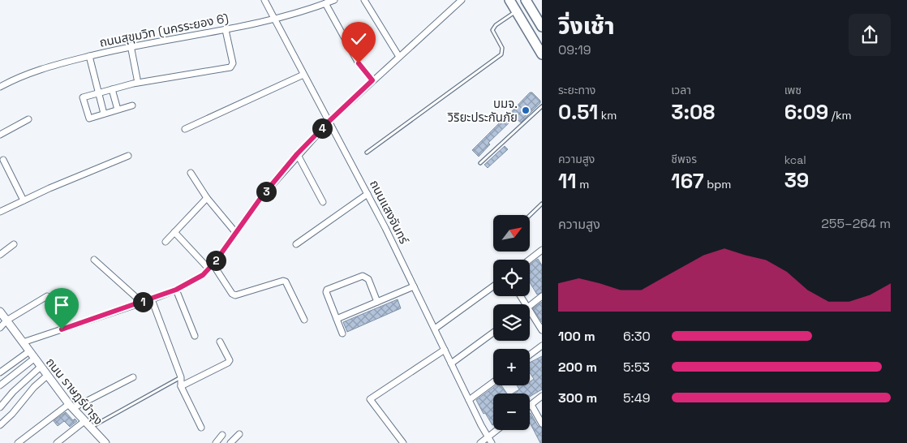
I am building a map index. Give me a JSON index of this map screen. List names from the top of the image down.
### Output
{
  "streets": {
    "street": ["ถนนสุขุมวิท (นครระยอง 6)", "ถนนแสงจันทร์", "ถนน ราษฎร์บำรุง"]
  },
  "crossings": [
    ["ถนนสุขุมวิท (นครระยอง 6)", "ถนนแสงจันทร์"]
  ],
  "places": ["บมจ. วิริยะประกันภัย"],
  "north": "top right",
  "page": {
    "heading": ["วิ่งเช้า", "09:19"],
    "stats": [
      ["ระยะทาง", "0.51 km"],
      ["เวลา", "3:08"],
      ["เพซ", "6:09 /km"],
      ["ความสูง", "11 m"],
      ["ชีพจร", "167 bpm"],
      ["kcal", "39"]
    ],
    "pins": [
      "4",
      "3",
      "2",
      "1"
    ],
    "chart": ["ความสูง", "255–264 m"],
    "map_buttons": ["+", "−"],
    "list": [
      {
        "name": "100 m",
        "note": "6:30"
      },
      {
        "name": "200 m",
        "note": "5:53"
      },
      {
        "name": "300 m",
        "note": "5:49"
      }
    ]
  }
}
